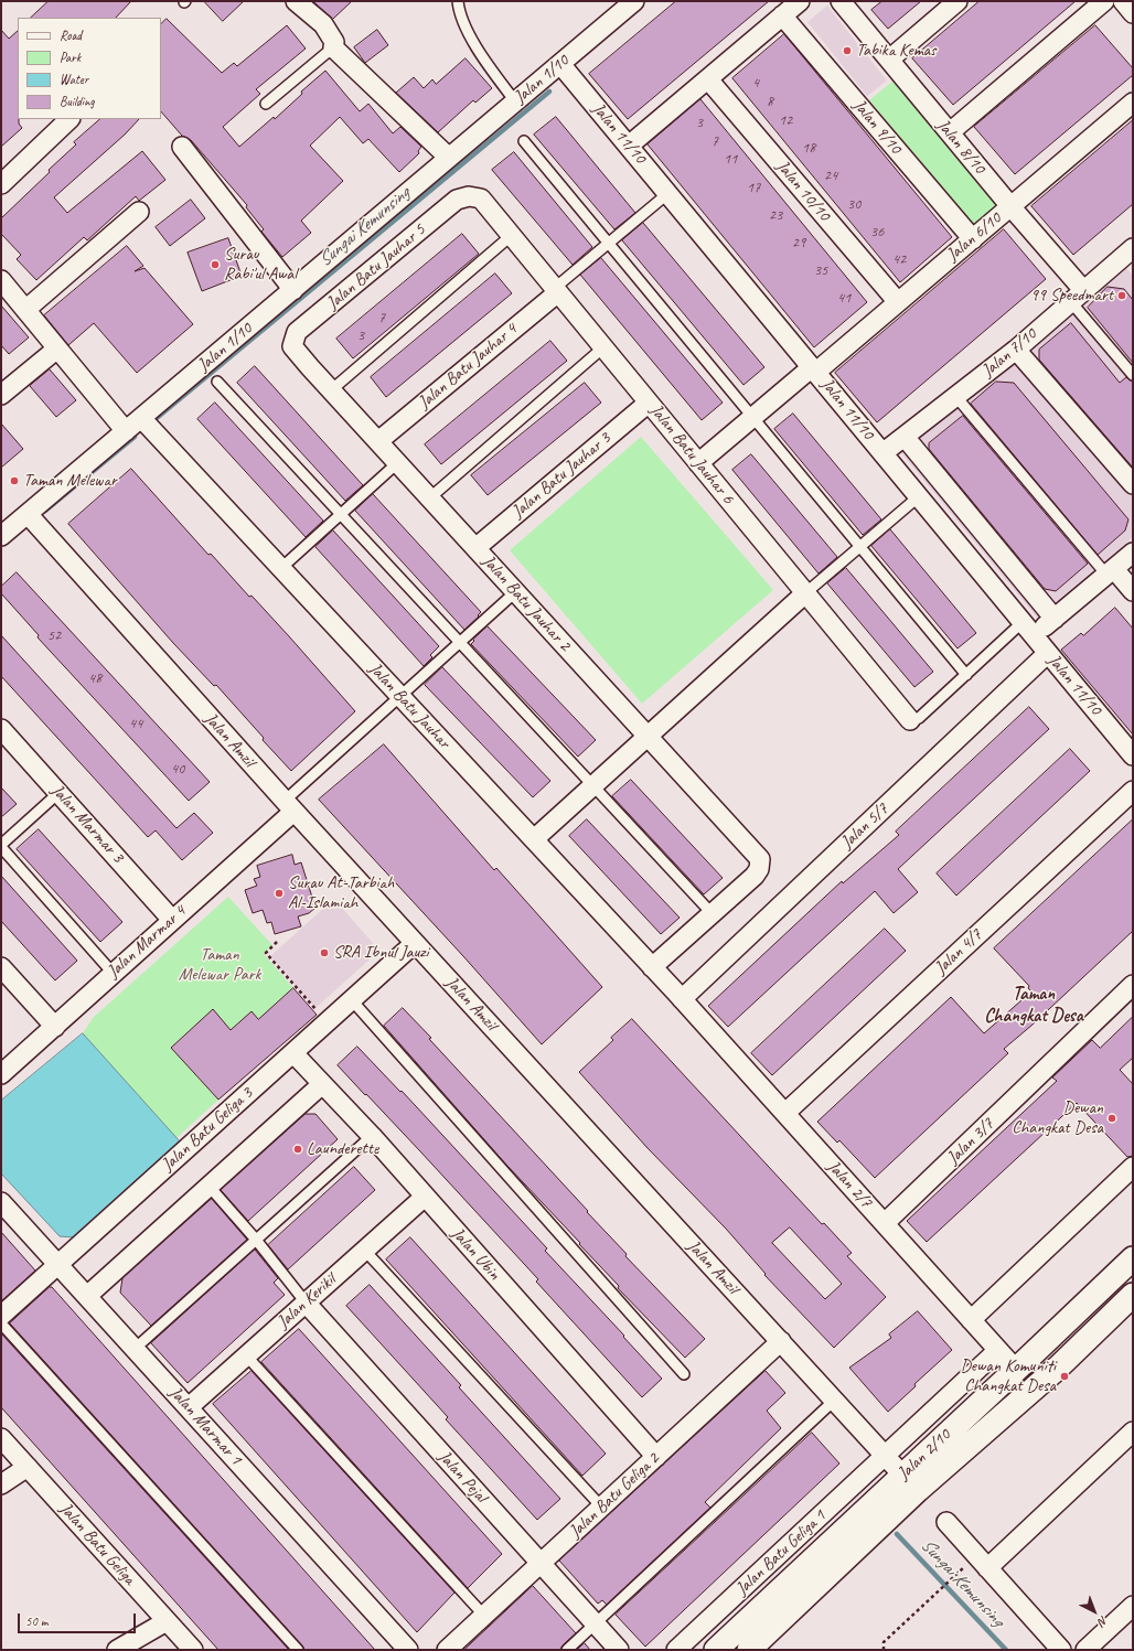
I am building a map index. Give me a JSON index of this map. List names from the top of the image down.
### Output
{
  "streets": {
    "street": [
      "Jalan 1/10",
      "Jalan 9/10",
      "Jalan 11/10",
      "Jalan 8/10",
      "Jalan 10/10",
      "Jalan 6/10",
      "Jalan Batu Jauhar 5",
      "Jalan 7/10",
      "Jalan Batu Jauhar 4",
      "Jalan Batu Jauhar 6",
      "Jalan Batu Jauhar 3",
      "Jalan Batu Jauhar 2",
      "Jalan Batu Jauhar",
      "Jalan Amzil",
      "Jalan Marmar 3",
      "Jalan 5/7",
      "Jalan Marmar 4",
      "Jalan 4/7",
      "Jalan Batu Geliga 3",
      "Jalan 3/7",
      "Jalan 2/7",
      "Jalan Ubin",
      "Jalan Kerikil",
      "Jalan Marmar 1",
      "Jalan 2/10",
      "Jalan Pejal",
      "Jalan Batu Geliga 2",
      "Jalan Batu Geliga",
      "Jalan Batu Geliga 1"
    ]
  },
  "crossings": [
    ["Jalan 1/10", "Jalan 11/10"],
    ["Jalan 1/10", "Jalan Batu Jauhar"],
    ["Jalan 1/10", "Jalan Amzil"],
    ["Jalan 9/10", "Jalan 6/10"],
    ["Jalan 11/10", "Jalan 6/10"],
    ["Jalan 11/10", "Jalan 7/10"],
    ["Jalan 11/10", "Jalan 5/7"],
    ["Jalan 8/10", "Jalan 6/10"],
    ["Jalan 8/10", "Jalan 7/10"],
    ["Jalan 10/10", "Jalan 6/10"],
    ["Jalan 6/10", "Jalan Batu Jauhar 6"],
    ["Jalan Batu Jauhar 5", "Jalan Batu Jauhar 6"],
    ["Jalan Batu Jauhar 5", "Jalan Batu Jauhar 2"],
    ["Jalan Batu Jauhar 4", "Jalan Batu Jauhar 6"],
    ["Jalan Batu Jauhar 4", "Jalan Batu Jauhar 2"],
    ["Jalan Batu Jauhar 6", "Jalan Batu Jauhar 3"],
    ["Jalan Batu Jauhar 3", "Jalan Batu Jauhar 2"],
    ["Jalan Batu Jauhar", "Jalan 5/7"],
    ["Jalan Batu Jauhar", "Jalan 2/7"],
    ["Jalan Amzil", "Jalan Marmar 4"],
    ["Jalan Amzil", "Jalan Batu Geliga 3"],
    ["Jalan Amzil", "Jalan 2/10"],
    ["Jalan Amzil", "Jalan Batu Geliga 2"],
    ["Jalan Amzil", "Jalan Batu Geliga 1"],
    ["Jalan Marmar 3", "Jalan Marmar 4"],
    ["Jalan 5/7", "Jalan 2/7"],
    ["Jalan 4/7", "Jalan 2/7"],
    ["Jalan Batu Geliga 3", "Jalan Ubin"],
    ["Jalan Batu Geliga 3", "Jalan Marmar 1"],
    ["Jalan 3/7", "Jalan 2/7"],
    ["Jalan 2/7", "Jalan 2/10"],
    ["Jalan 2/7", "Jalan Batu Geliga 1"],
    ["Jalan Ubin", "Jalan Kerikil"],
    ["Jalan Ubin", "Jalan Batu Geliga 2"],
    ["Jalan Kerikil", "Jalan Marmar 1"],
    ["Jalan Kerikil", "Jalan Pejal"],
    ["Jalan Pejal", "Jalan Batu Geliga 2"]
  ],
  "districts": ["Taman Changkat Desa"],
  "water": ["Sungai Kemunsing"],
  "parks": ["Taman Melewar Park"],
  "places": [
    "Tabika Kemas",
    "Surau Rabi'ul Awal",
    "99 Speedmart",
    "Taman Melewar",
    "Surau At-Tarbiah Al-Islamiah",
    "SRA Ibnul Jauzi",
    "Dewan Changkat Desa",
    "Launderette",
    "Dewan Komuniti Changkat Desa"
  ],
  "house_numbers": [
    "4",
    "8",
    "12",
    "3",
    "7",
    "18",
    "11",
    "24",
    "17",
    "30",
    "23",
    "36",
    "29",
    "42",
    "35",
    "41",
    "7",
    "3",
    "52",
    "48",
    "44",
    "40"
  ],
  "legend": [
    "Road",
    "Park",
    "Water",
    "Building"
  ],
  "scale_bar": "50 m",
  "north": "bottom right"
}
